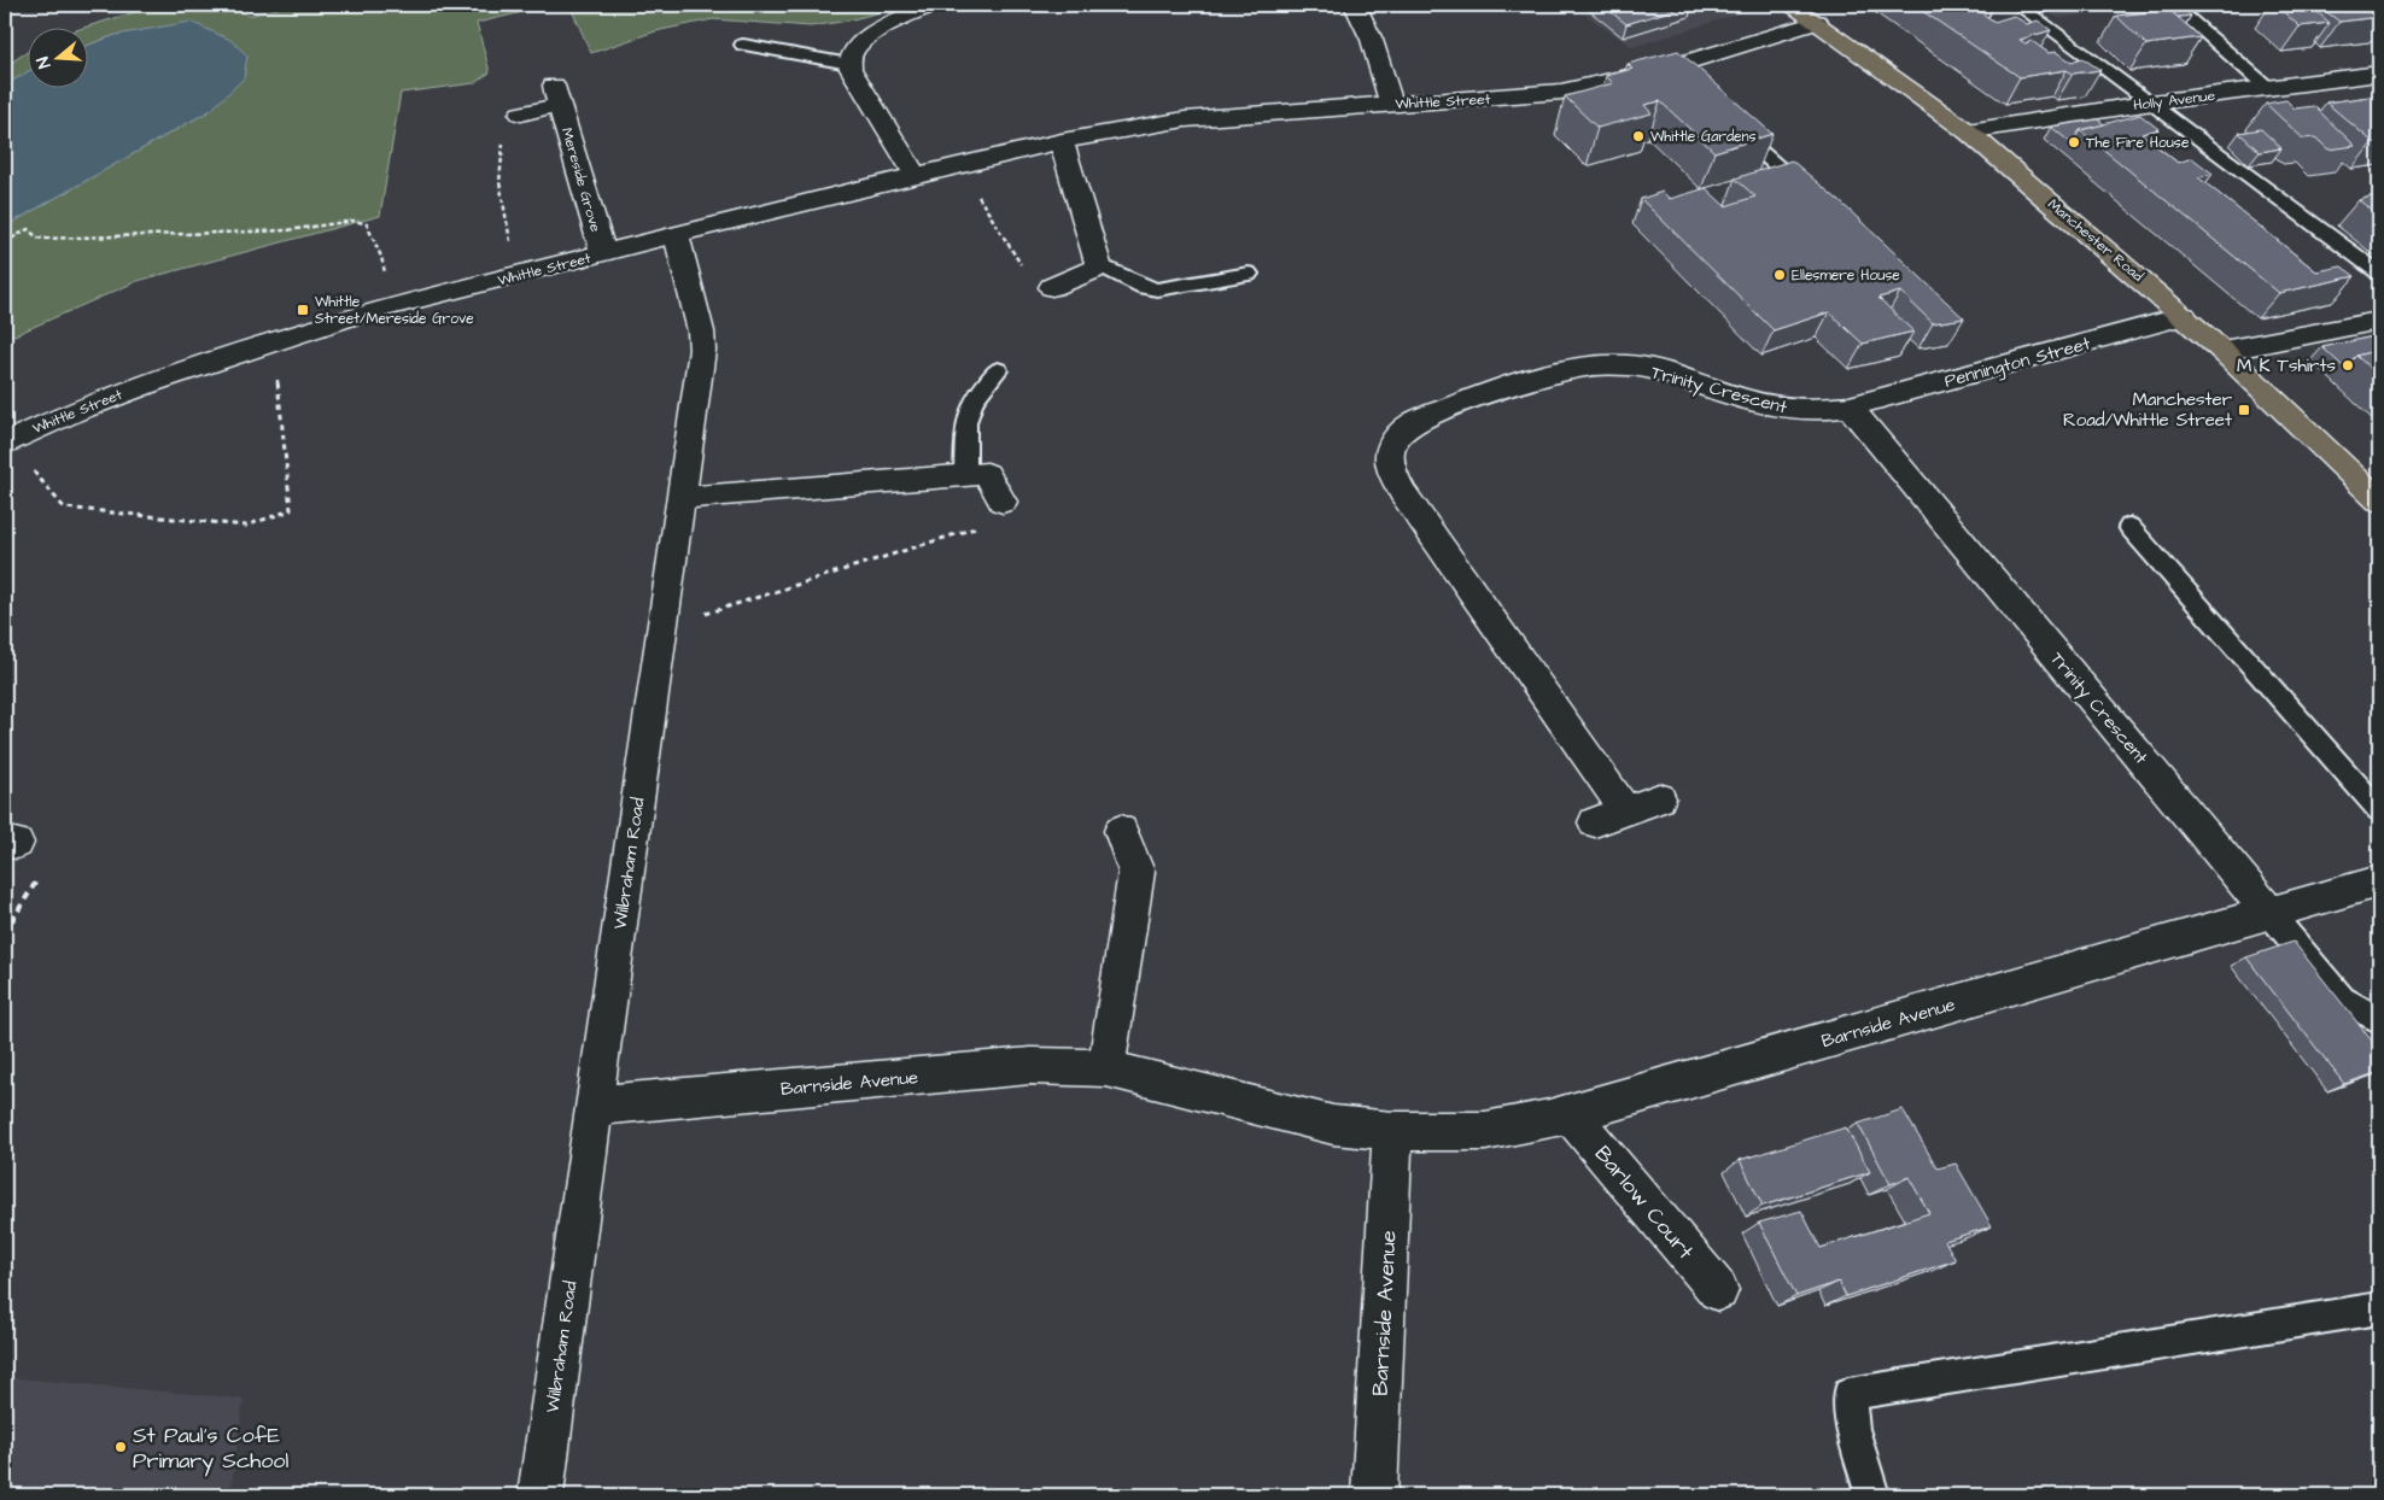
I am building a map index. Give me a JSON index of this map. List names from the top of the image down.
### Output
{
  "streets": {
    "main road": ["Manchester Road"],
    "street": [
      "Holly Avenue",
      "Whittle Street",
      "Mereside Grove",
      "Pennington Street",
      "Trinity Crescent",
      "Wilbraham Road",
      "Barnside Avenue",
      "Barlow Court"
    ]
  },
  "crossings": [
    ["Holly Avenue", "Manchester Road"],
    ["Whittle Street", "Mereside Grove"],
    ["Whittle Street", "Manchester Road"],
    ["Whittle Street", "Wilbraham Road"],
    ["Manchester Road", "Pennington Street"],
    ["Pennington Street", "Trinity Crescent"],
    ["Trinity Crescent", "Barnside Avenue"],
    ["Wilbraham Road", "Barnside Avenue"],
    ["Barnside Avenue", "Barlow Court"]
  ],
  "places": {
    "other": [
      "Whittle Gardens",
      "The Fire House",
      "Ellesmere House",
      "M K Tshirts",
      "St Paul's CofE Primary School"
    ],
    "transit": ["Whittle Street/Mereside Grove", "Manchester Road/Whittle Street"]
  },
  "north": "left"
}
